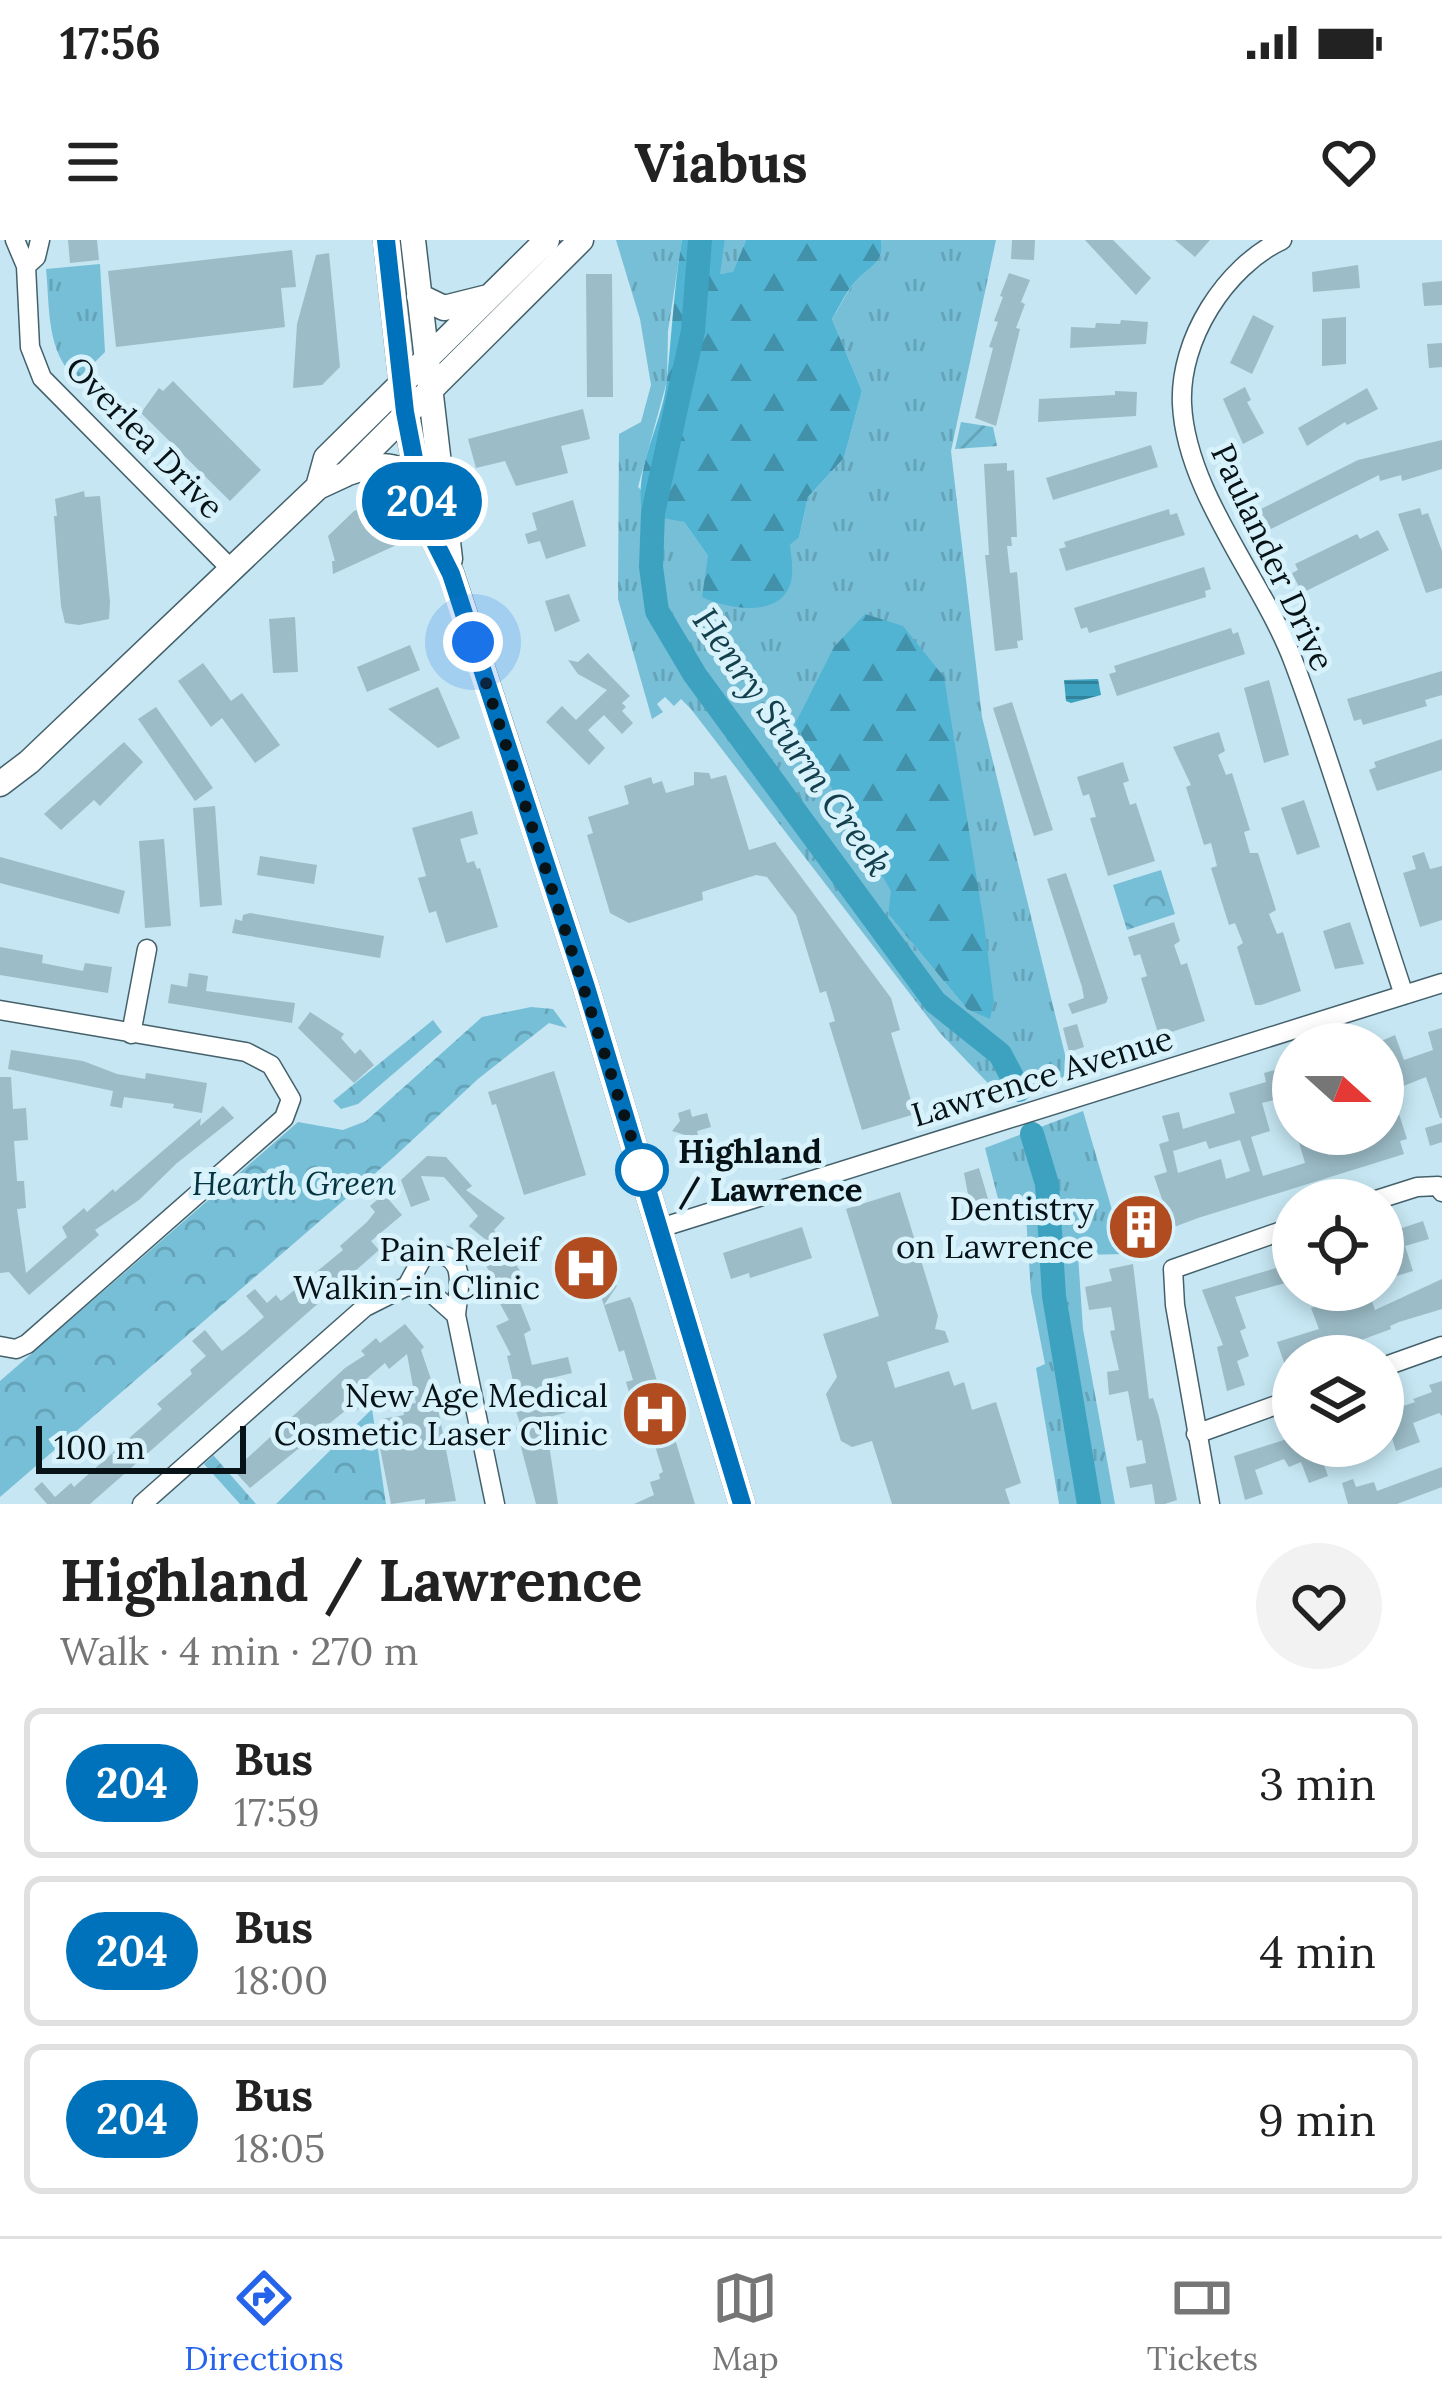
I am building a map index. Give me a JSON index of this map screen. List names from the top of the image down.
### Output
{
  "streets": {
    "street": ["Overlea Drive", "Paulander Drive", "Lawrence Avenue"]
  },
  "crossings": [
    ["Paulander Drive", "Lawrence Avenue"]
  ],
  "water": ["Henry Sturm Creek"],
  "parks": ["Hearth Green"],
  "places": {
    "other": ["Highland / Lawrence"],
    "building": ["Dentistry on Lawrence"],
    "hospital": ["Pain Releif Walkin-in Clinic", "New Age Medical Cosmetic Laser Clinic"]
  },
  "lines": ["bus line 204"],
  "scale_bar": "100 m",
  "north": "right",
  "page": {
    "status": "17:56",
    "header": "Viabus",
    "on_map": "204",
    "scale": "100 m",
    "heading": ["Highland / Lawrence", "Walk · 4 min · 270 m"],
    "list": [
      {
        "mark": "204",
        "name": "Bus",
        "note": "17:59",
        "value": "3 min"
      },
      {
        "mark": "204",
        "name": "Bus",
        "note": "18:00",
        "value": "4 min"
      },
      {
        "mark": "204",
        "name": "Bus",
        "note": "18:05",
        "value": "9 min"
      }
    ],
    "tabs": ["Directions", "Map", "Tickets"]
  }
}
